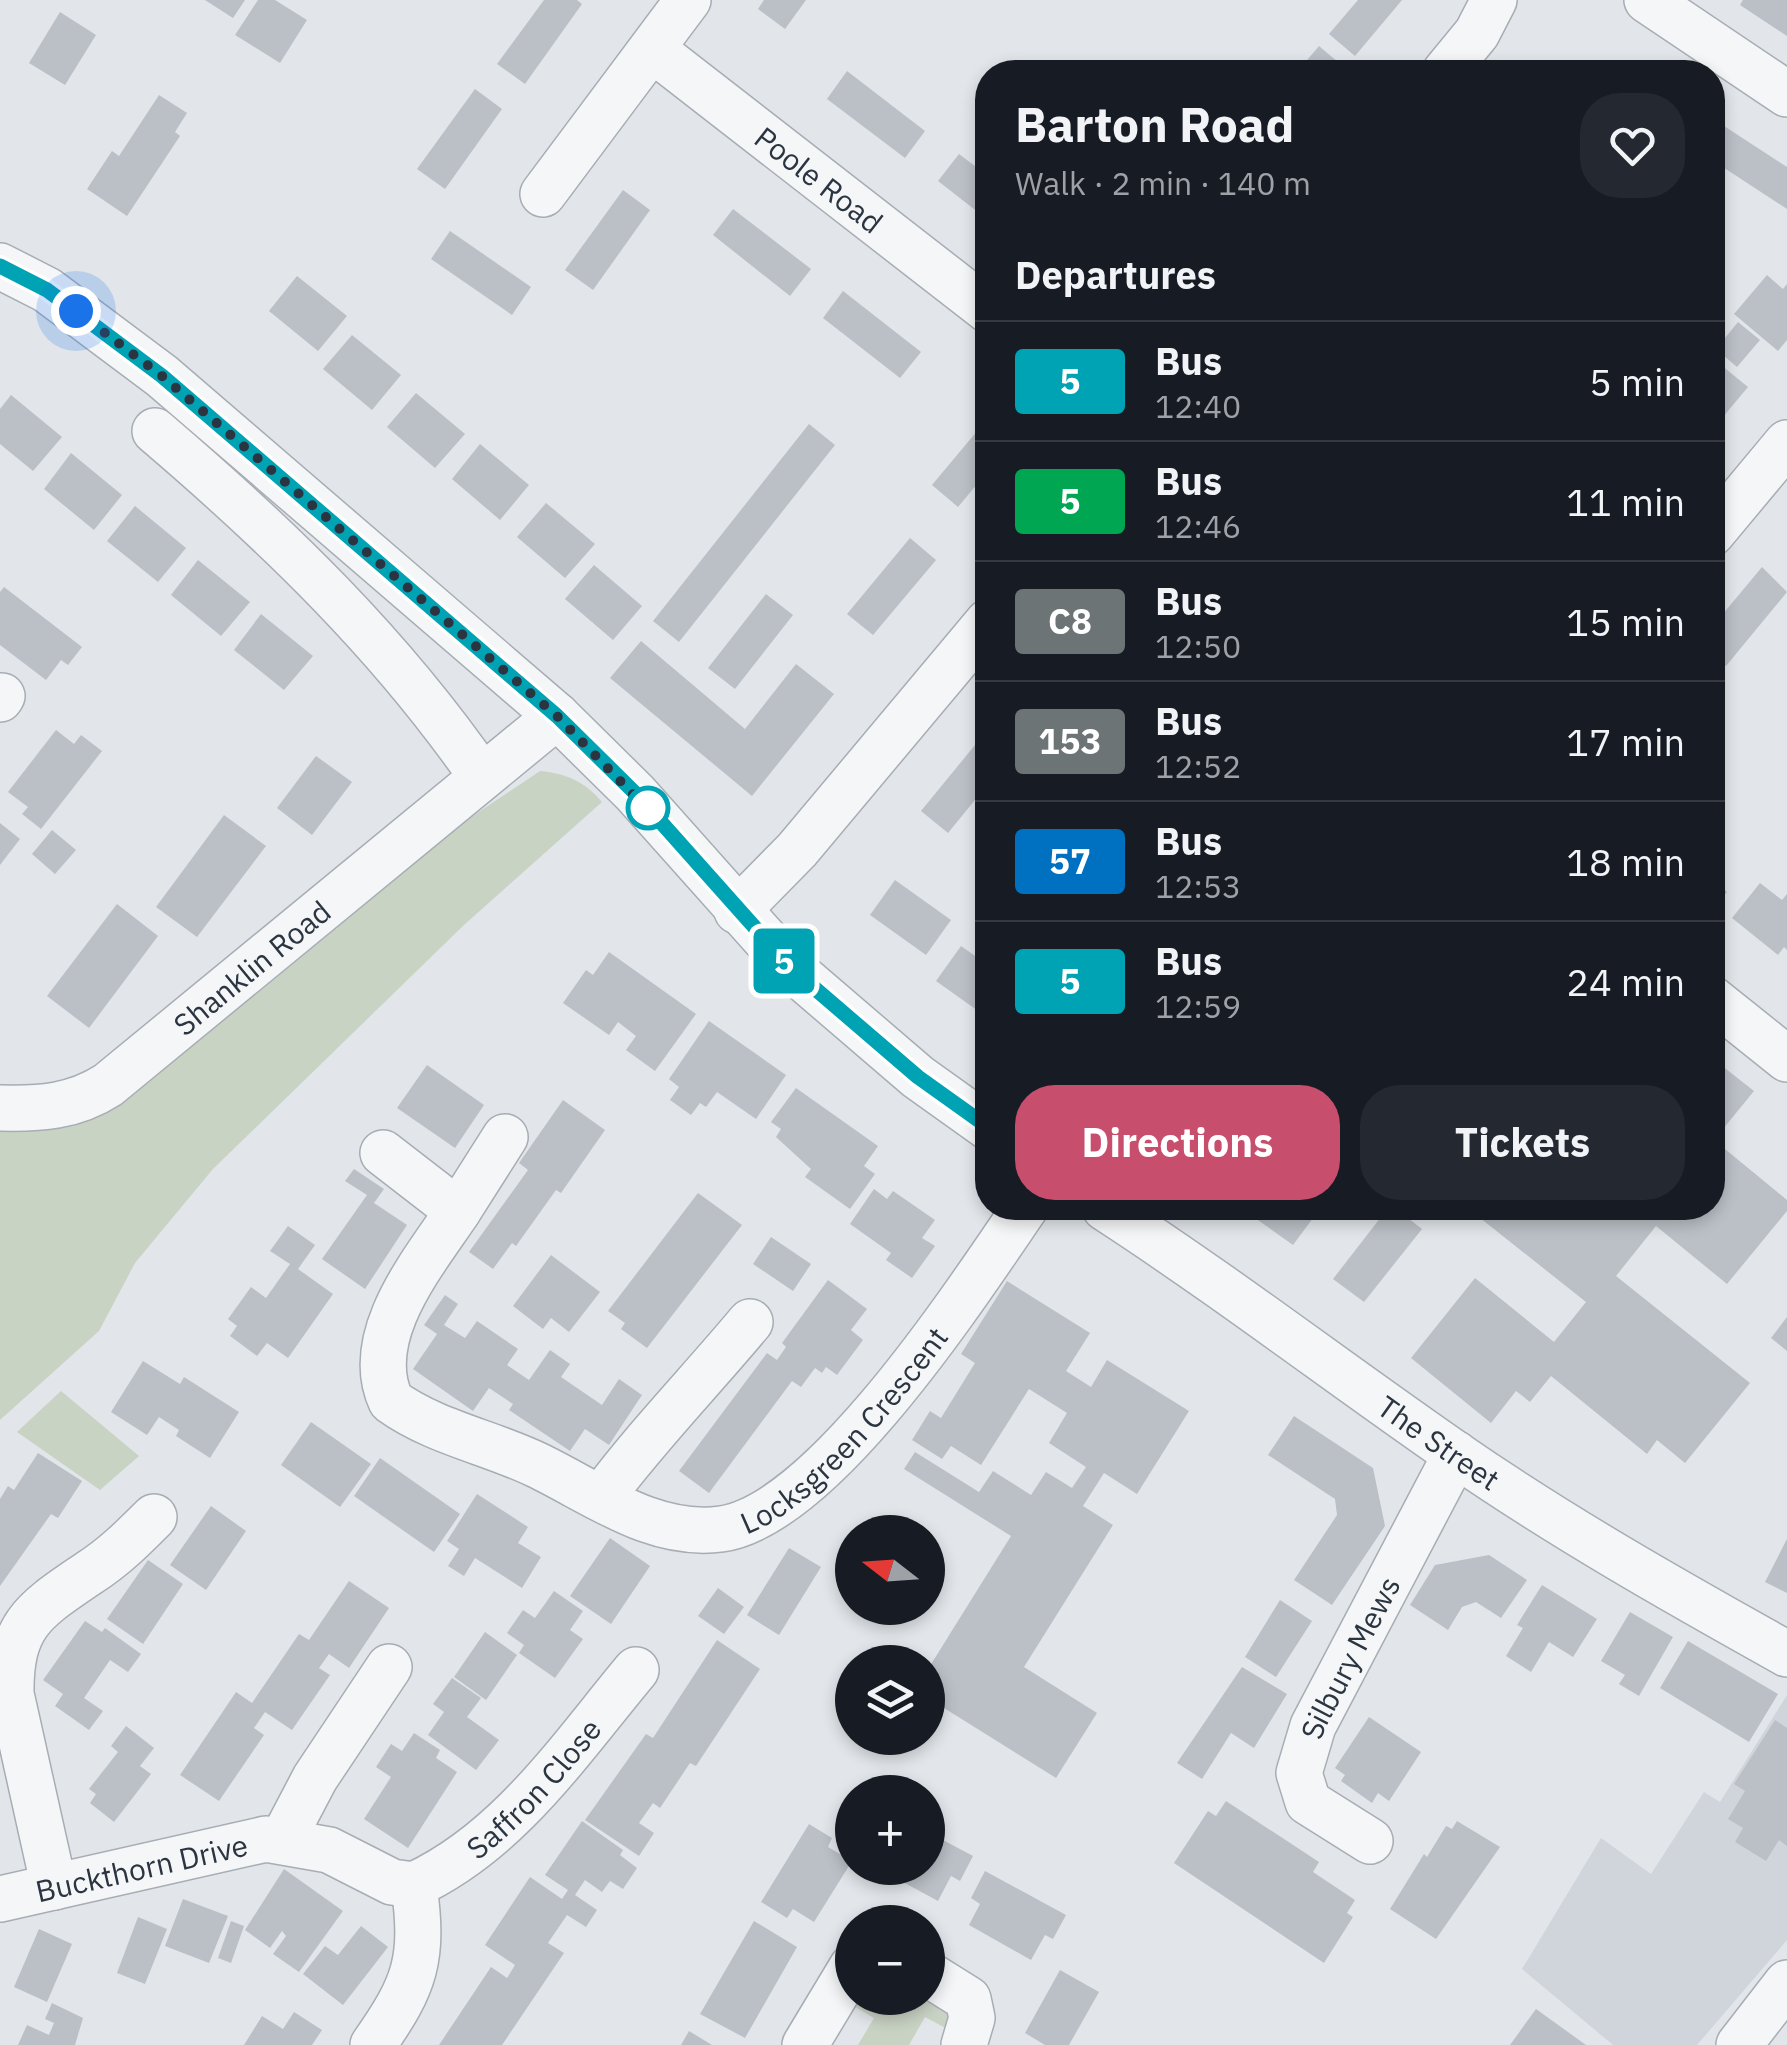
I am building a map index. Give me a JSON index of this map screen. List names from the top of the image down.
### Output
{
  "streets": {
    "street": [
      "Poole Road",
      "Shanklin Road",
      "Locksgreen Crescent",
      "The Street",
      "Silbury Mews",
      "Saffron Close",
      "Buckthorn Drive"
    ]
  },
  "crossings": [
    ["The Street", "Silbury Mews"],
    ["Saffron Close", "Buckthorn Drive"]
  ],
  "lines": ["bus line 5"],
  "north": "left",
  "page": {
    "on_map": "5",
    "heading": [
      ["Barton Road", "Walk · 2 min · 140 m"],
      "Departures"
    ],
    "list": [
      {
        "mark": "5",
        "name": "Bus",
        "note": "12:40",
        "value": "5 min"
      },
      {
        "mark": "5",
        "name": "Bus",
        "note": "12:46",
        "value": "11 min"
      },
      {
        "mark": "C8",
        "name": "Bus",
        "note": "12:50",
        "value": "15 min"
      },
      {
        "mark": "153",
        "name": "Bus",
        "note": "12:52",
        "value": "17 min"
      },
      {
        "mark": "57",
        "name": "Bus",
        "note": "12:53",
        "value": "18 min"
      },
      {
        "mark": "5",
        "name": "Bus",
        "note": "12:59",
        "value": "24 min"
      }
    ],
    "buttons": ["Directions", "Tickets"],
    "map_buttons": ["+", "−"]
  }
}
